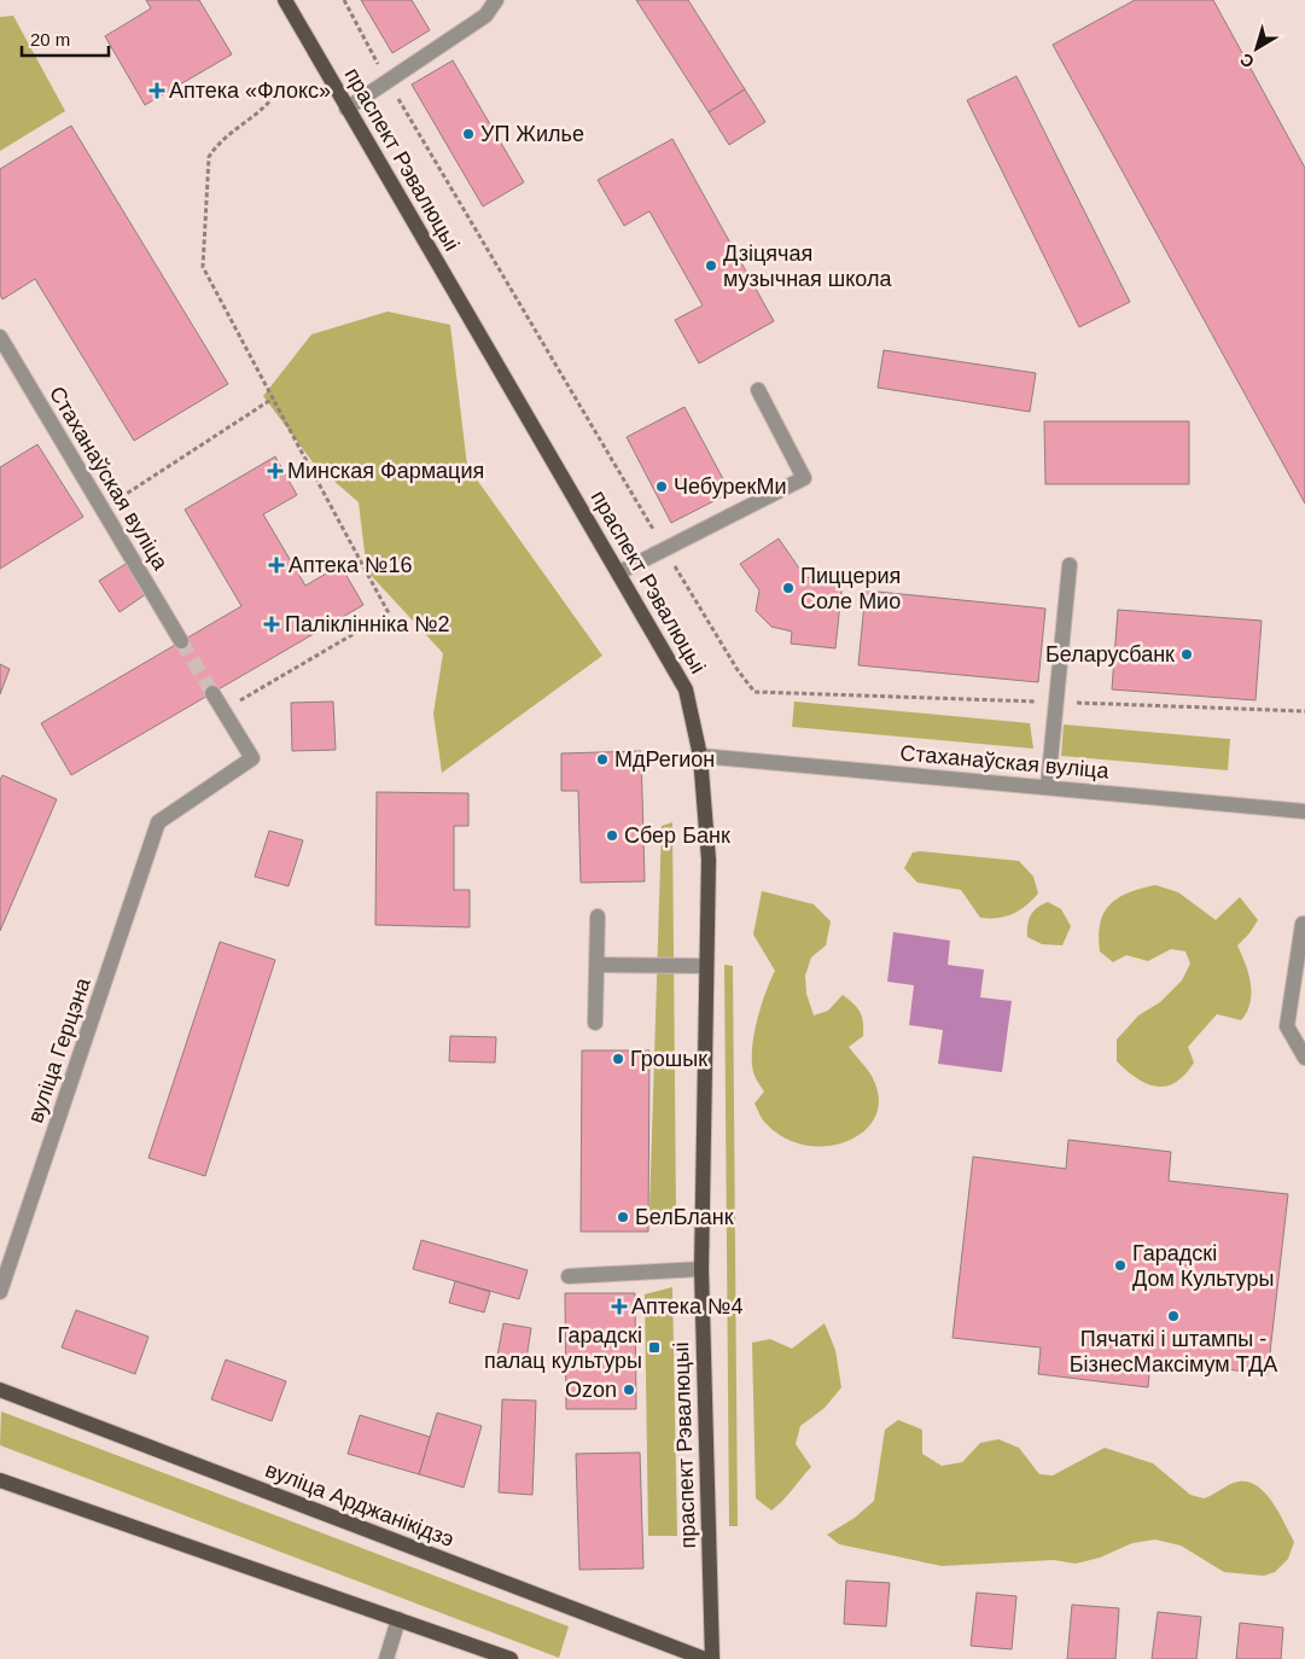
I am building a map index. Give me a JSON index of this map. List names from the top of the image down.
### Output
{
  "streets": {
    "main road": ["праспект Рэвалюцыі", "вуліца Арджанікідзэ"],
    "street": ["Стаханаўская вуліца", "вуліца Герцэна"]
  },
  "crossings": [
    ["праспект Рэвалюцыі", "Стаханаўская вуліца"]
  ],
  "places": {
    "health": [
      "Аптека «Флокс»",
      "Минская Фармация",
      "Аптека №16",
      "Паліклінніка №2",
      "Аптека №4"
    ],
    "other": [
      "УП Жилье",
      "Дзіцячая музычная школа",
      "ЧебурекМи",
      "Пиццерия Соле Мио",
      "Беларусбанк",
      "МдРегион",
      "Сбер Банк",
      "Грошык",
      "БелБланк",
      "Гарадскі Дом Культуры",
      "Пячаткі і штампы - БізнесМаксімум ТДА",
      "Ozon"
    ],
    "transit": ["Гарадскі палац культуры"]
  },
  "scale_bar": "20 m",
  "north": "bottom left"
}
